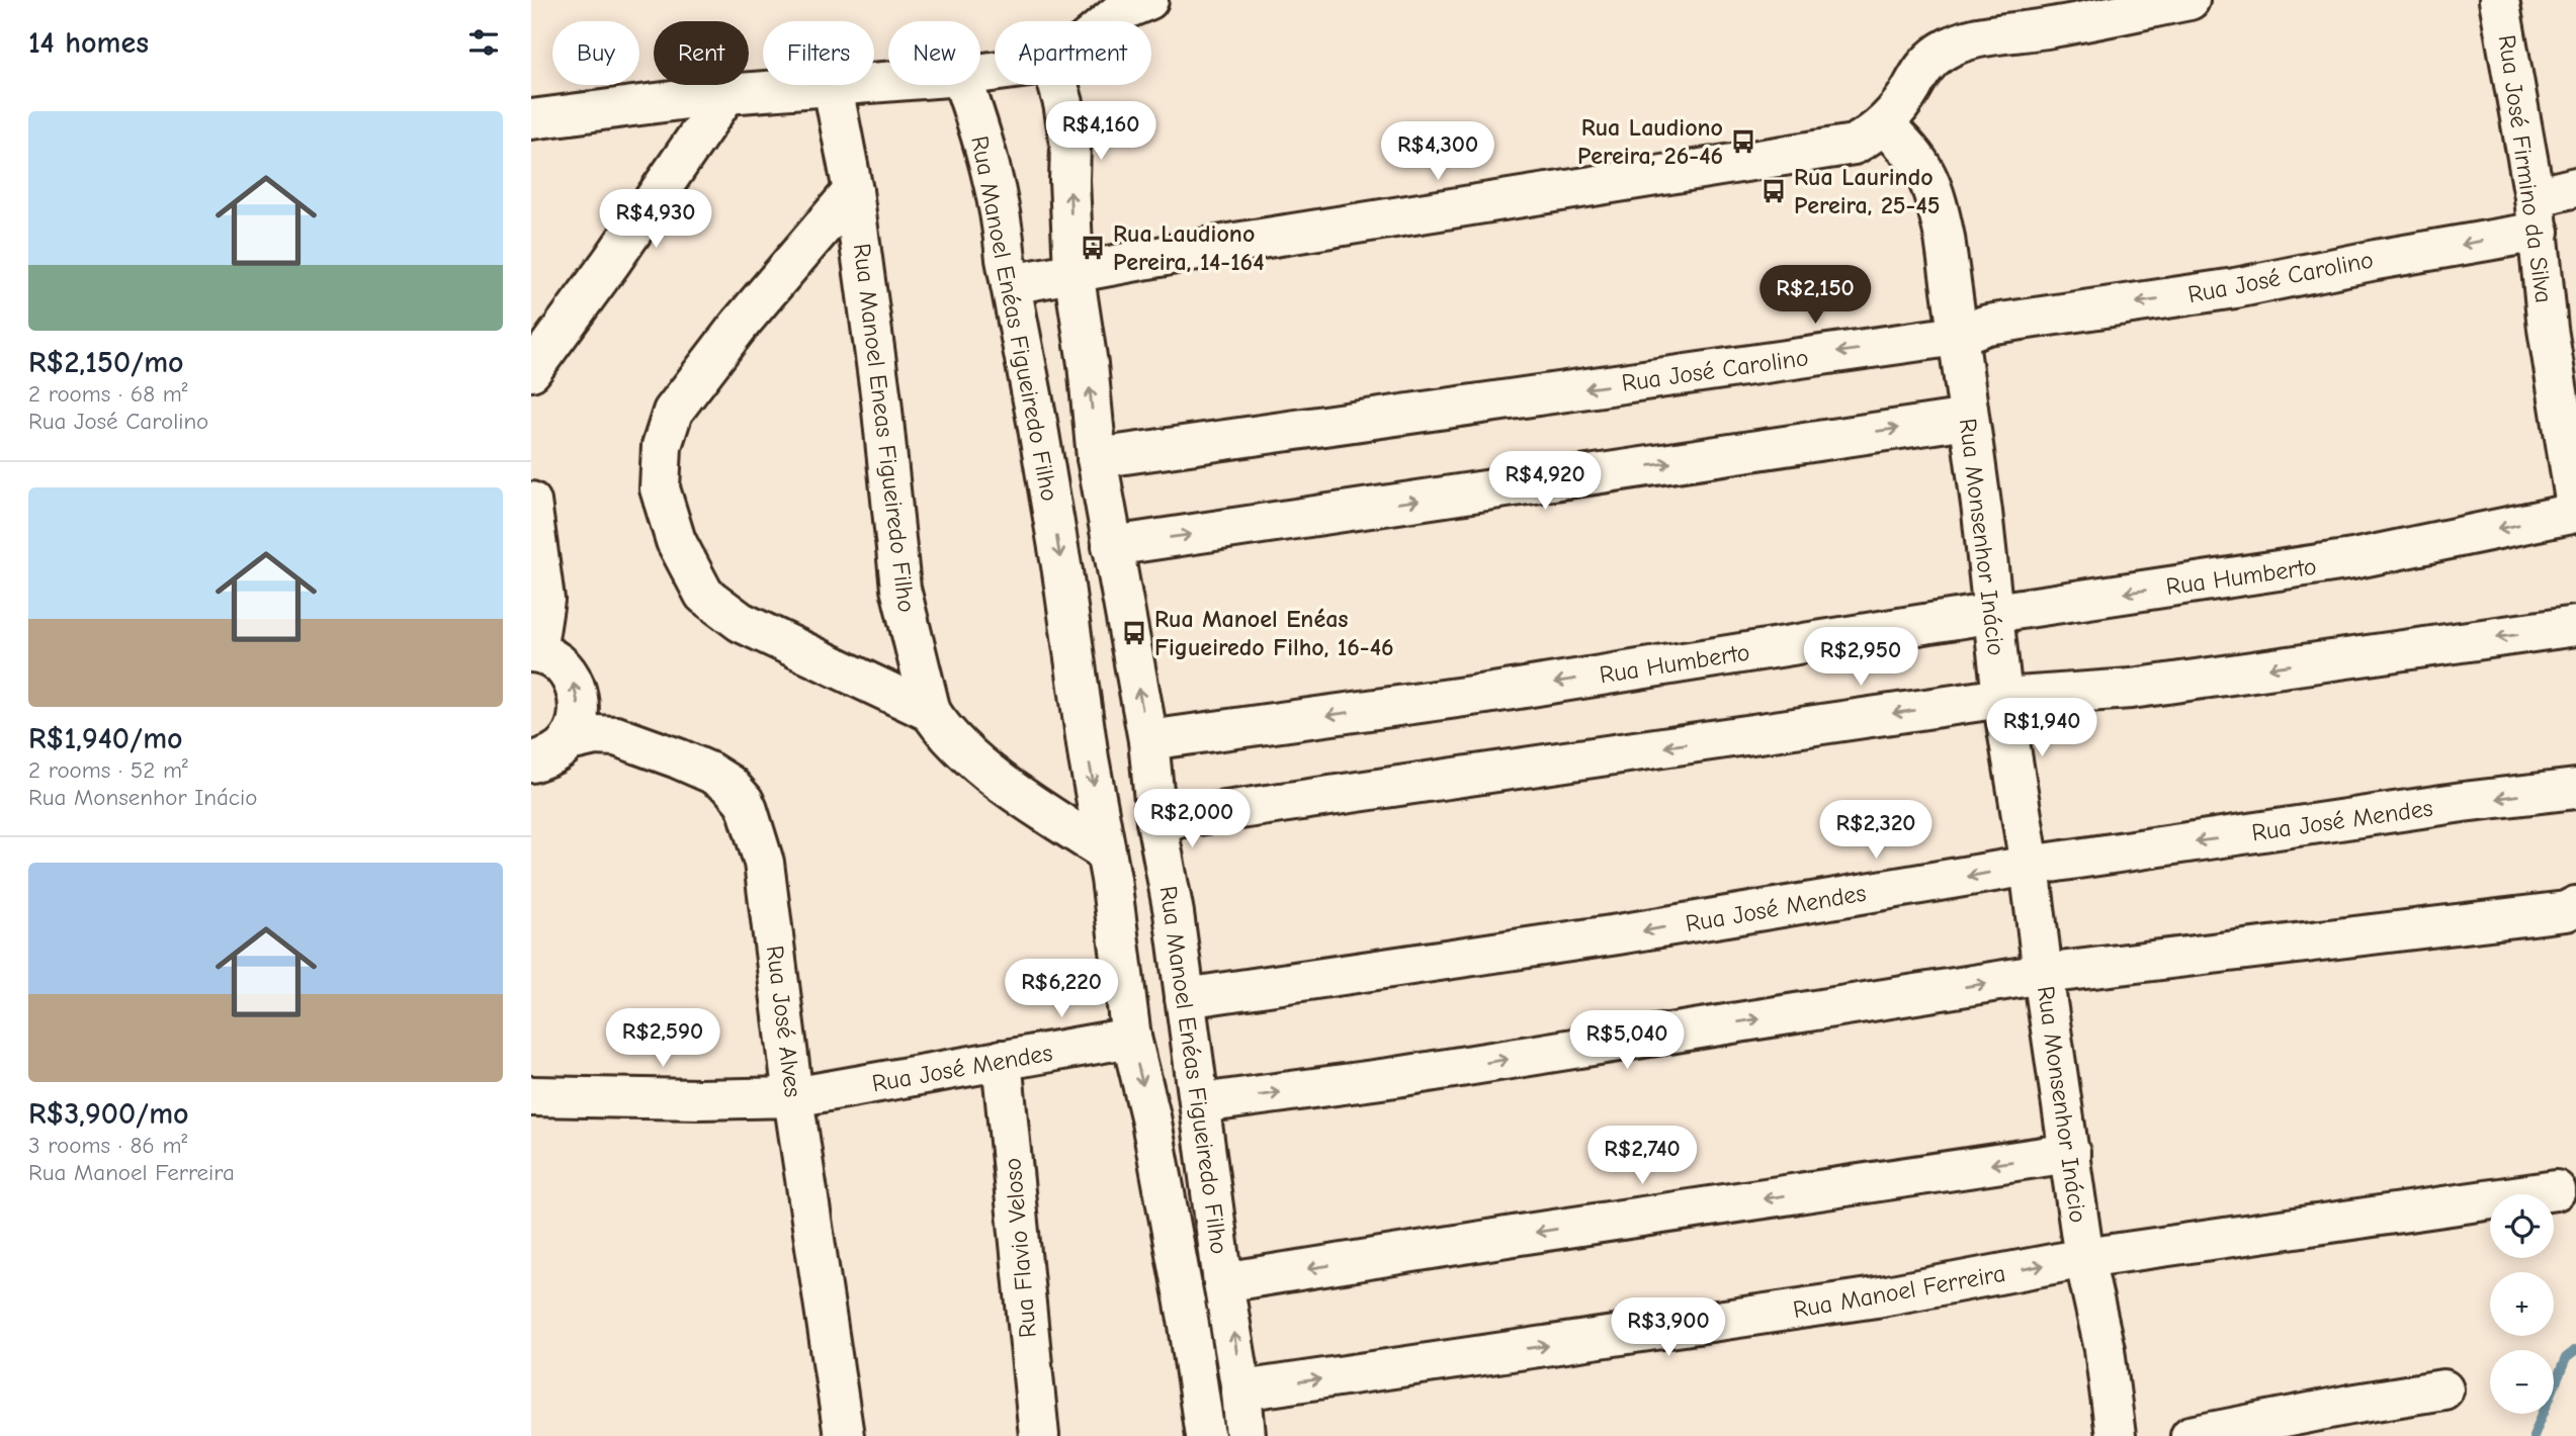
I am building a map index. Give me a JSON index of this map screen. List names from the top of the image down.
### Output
{
  "streets": {
    "street": [
      "Rua José Firmino da Silva",
      "Rua José Carolino",
      "Rua Manoel Enéas Figueiredo Filho",
      "Rua Manoel Eneas Figueiredo Filho",
      "Rua Monsenhor Inácio",
      "Rua Humberto",
      "Rua José Mendes",
      "Rua José Alves",
      "Rua Flavio Veloso",
      "Rua Manoel Ferreira"
    ]
  },
  "crossings": [
    ["Rua José Firmino da Silva", "Rua José Carolino"],
    ["Rua José Carolino", "Rua Manoel Enéas Figueiredo Filho"],
    ["Rua José Carolino", "Rua Monsenhor Inácio"],
    ["Rua Manoel Enéas Figueiredo Filho", "Rua Manoel Eneas Figueiredo Filho"],
    ["Rua Manoel Enéas Figueiredo Filho", "Rua Humberto"],
    ["Rua Manoel Enéas Figueiredo Filho", "Rua José Mendes"],
    ["Rua Manoel Enéas Figueiredo Filho", "Rua Manoel Ferreira"],
    ["Rua Monsenhor Inácio", "Rua Humberto"],
    ["Rua Monsenhor Inácio", "Rua José Mendes"],
    ["Rua Monsenhor Inácio", "Rua Manoel Ferreira"],
    ["Rua José Mendes", "Rua José Alves"],
    ["Rua José Mendes", "Rua Flavio Veloso"]
  ],
  "places": {
    "bus stop": [
      "Rua Laudiono Pereira, 26-46",
      "Rua Laurindo Pereira, 25-45",
      "Rua Laudiono Pereira, 14-164",
      "Rua Manoel Enéas Figueiredo Filho, 16-46"
    ]
  },
  "page": {
    "heading": "14 homes",
    "chip": [
      "Buy",
      "Rent",
      "Filters",
      "New",
      "Apartment"
    ],
    "list": [
      {
        "name": "R$2,150/mo",
        "note": "2 rooms · 68 m² · Rua José Carolino"
      },
      {
        "name": "R$1,940/mo",
        "note": "2 rooms · 52 m² · Rua Monsenhor Inácio"
      },
      {
        "name": "R$3,900/mo",
        "note": "3 rooms · 86 m² · Rua Manoel Ferreira"
      }
    ],
    "price": [
      "R$4,160",
      "R$4,300",
      "R$4,930",
      "R$2,150",
      "R$4,920",
      "R$2,950",
      "R$1,940",
      "R$2,000",
      "R$2,320",
      "R$6,220",
      "R$2,590",
      "R$5,040",
      "R$2,740",
      "R$3,900"
    ],
    "map_buttons": ["+", "−"]
  }
}
